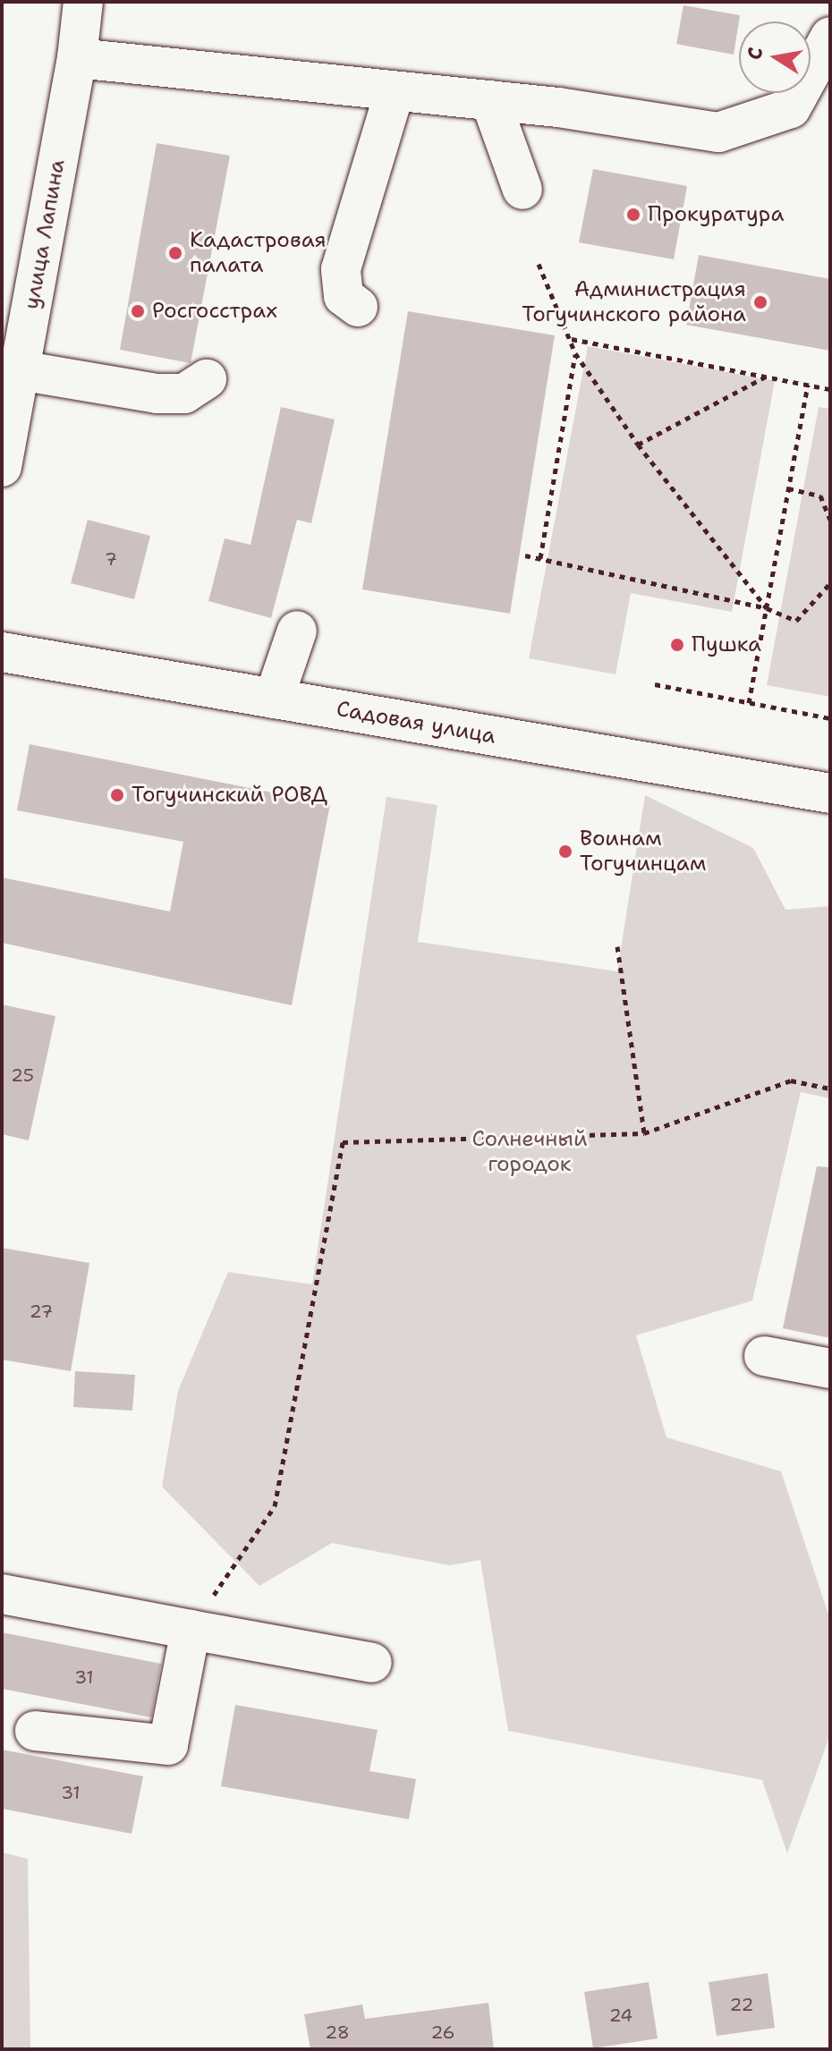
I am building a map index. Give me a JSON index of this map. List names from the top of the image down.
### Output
{
  "streets": {
    "street": ["улица Лапина", "Садовая улица"]
  },
  "parks": ["Солнечный городок"],
  "places": [
    "Прокуратура",
    "Кадастровая палата",
    "Администрация Тогучинского района",
    "Росгосстрах",
    "Пушка",
    "Тогучинский РОВД",
    "Воинам Тогучинцам"
  ],
  "house_numbers": [
    "7",
    "25",
    "27",
    "31",
    "31",
    "22",
    "24",
    "28",
    "26"
  ],
  "north": "left"
}
